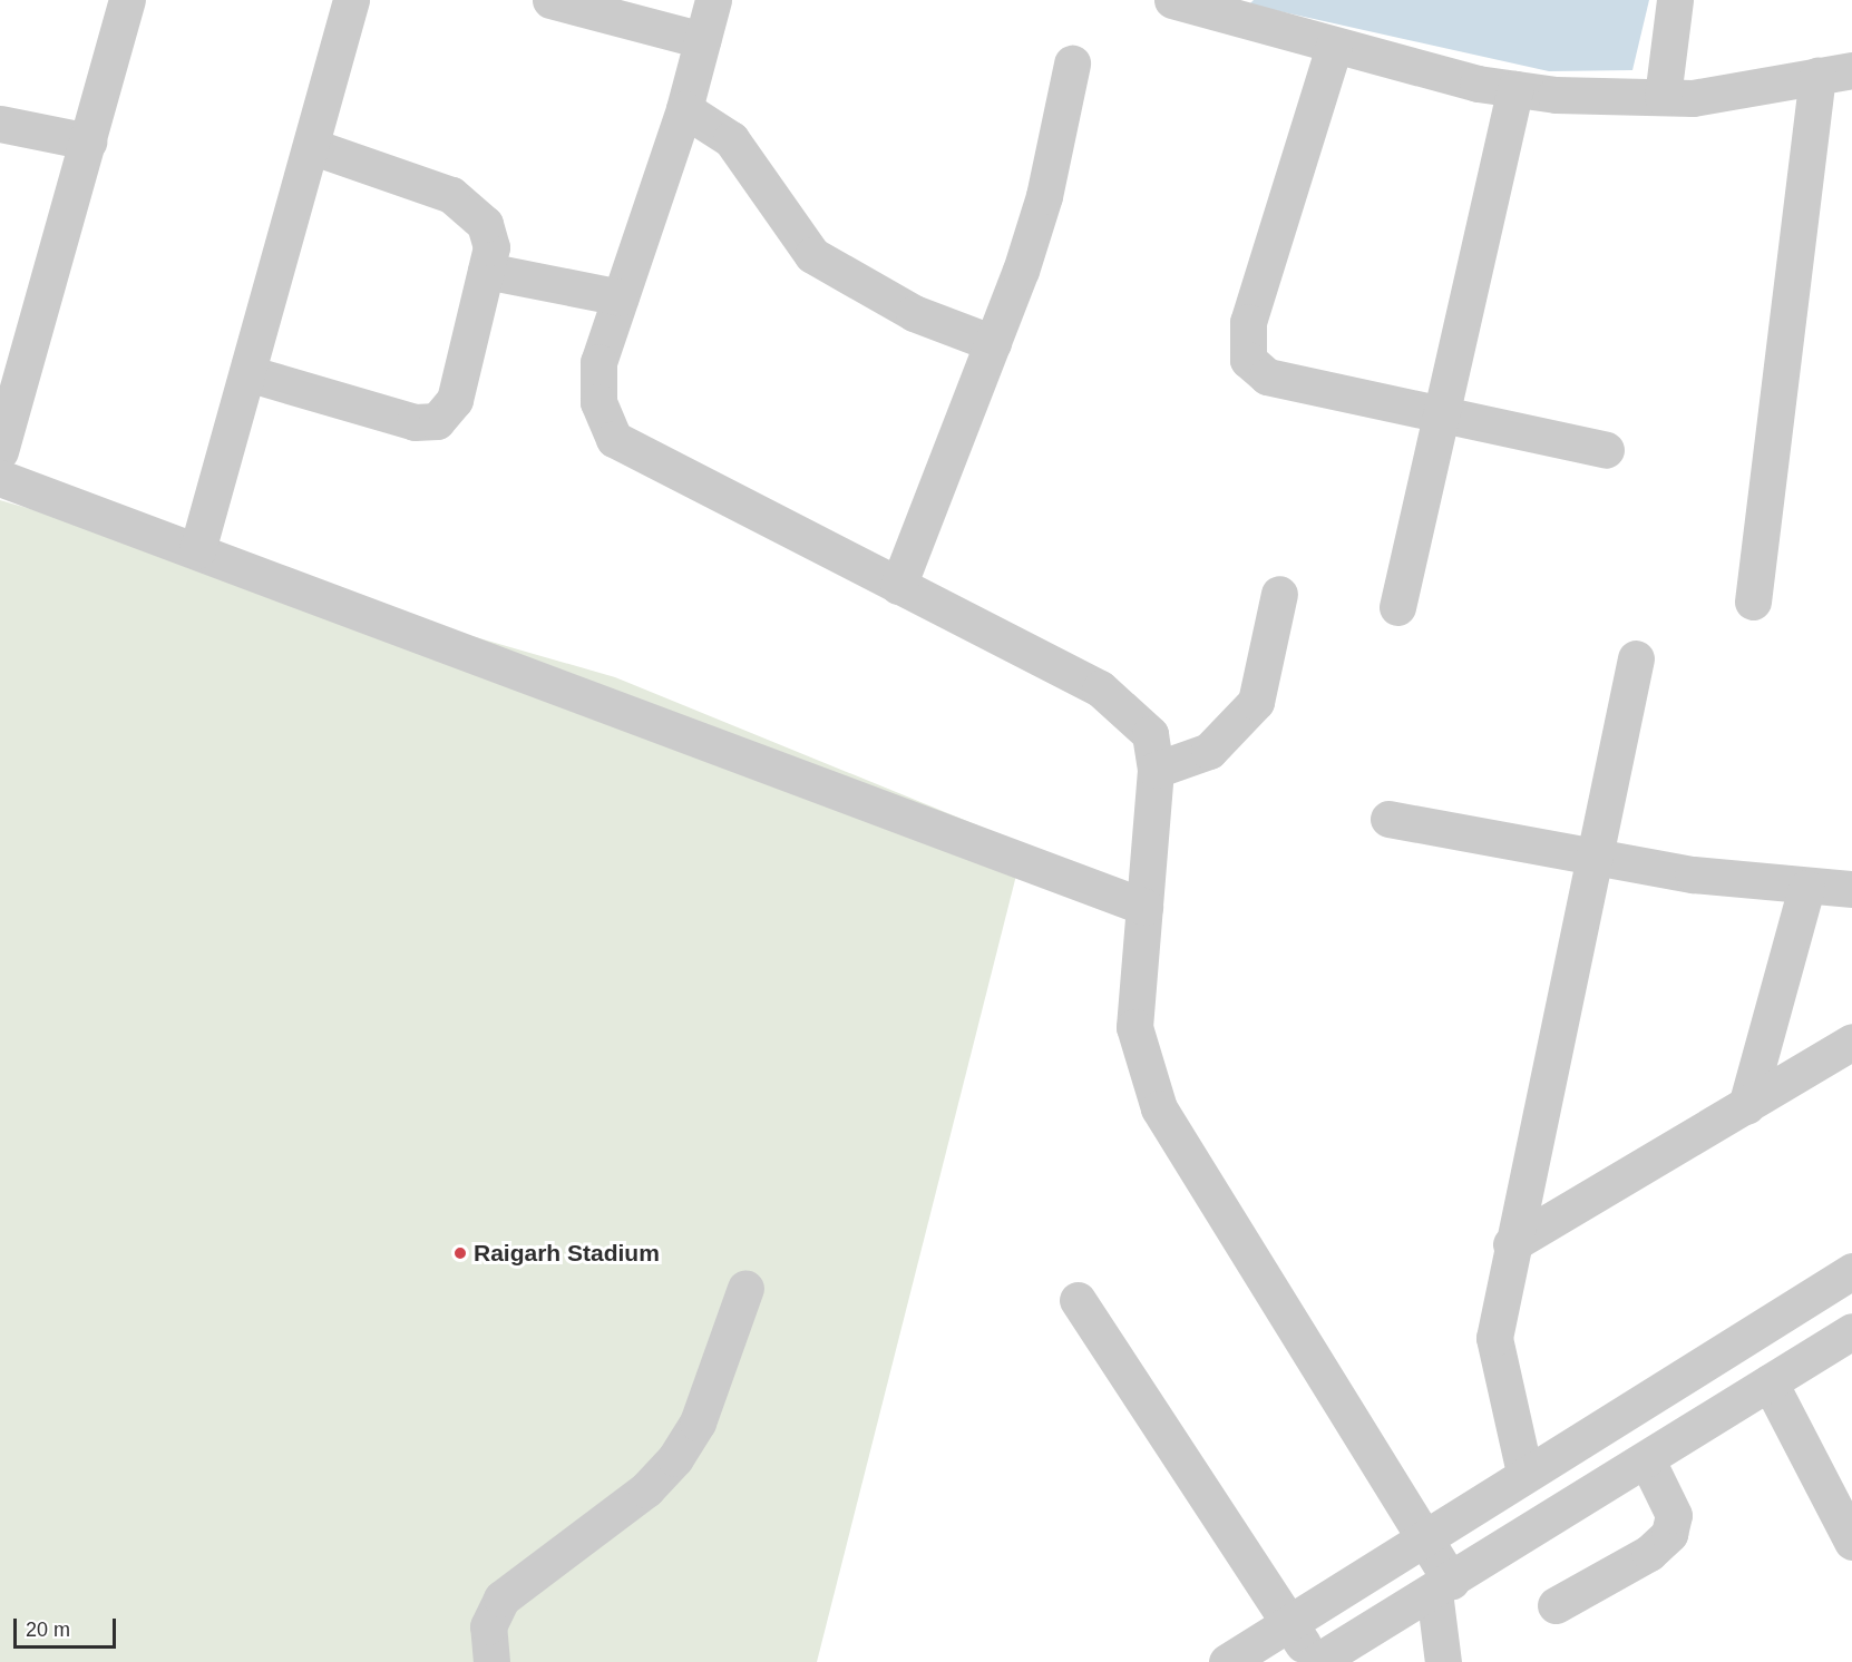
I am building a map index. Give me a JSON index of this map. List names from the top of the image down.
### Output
{
  "places": ["Raigarh Stadium"],
  "scale_bar": "20 m"
}
